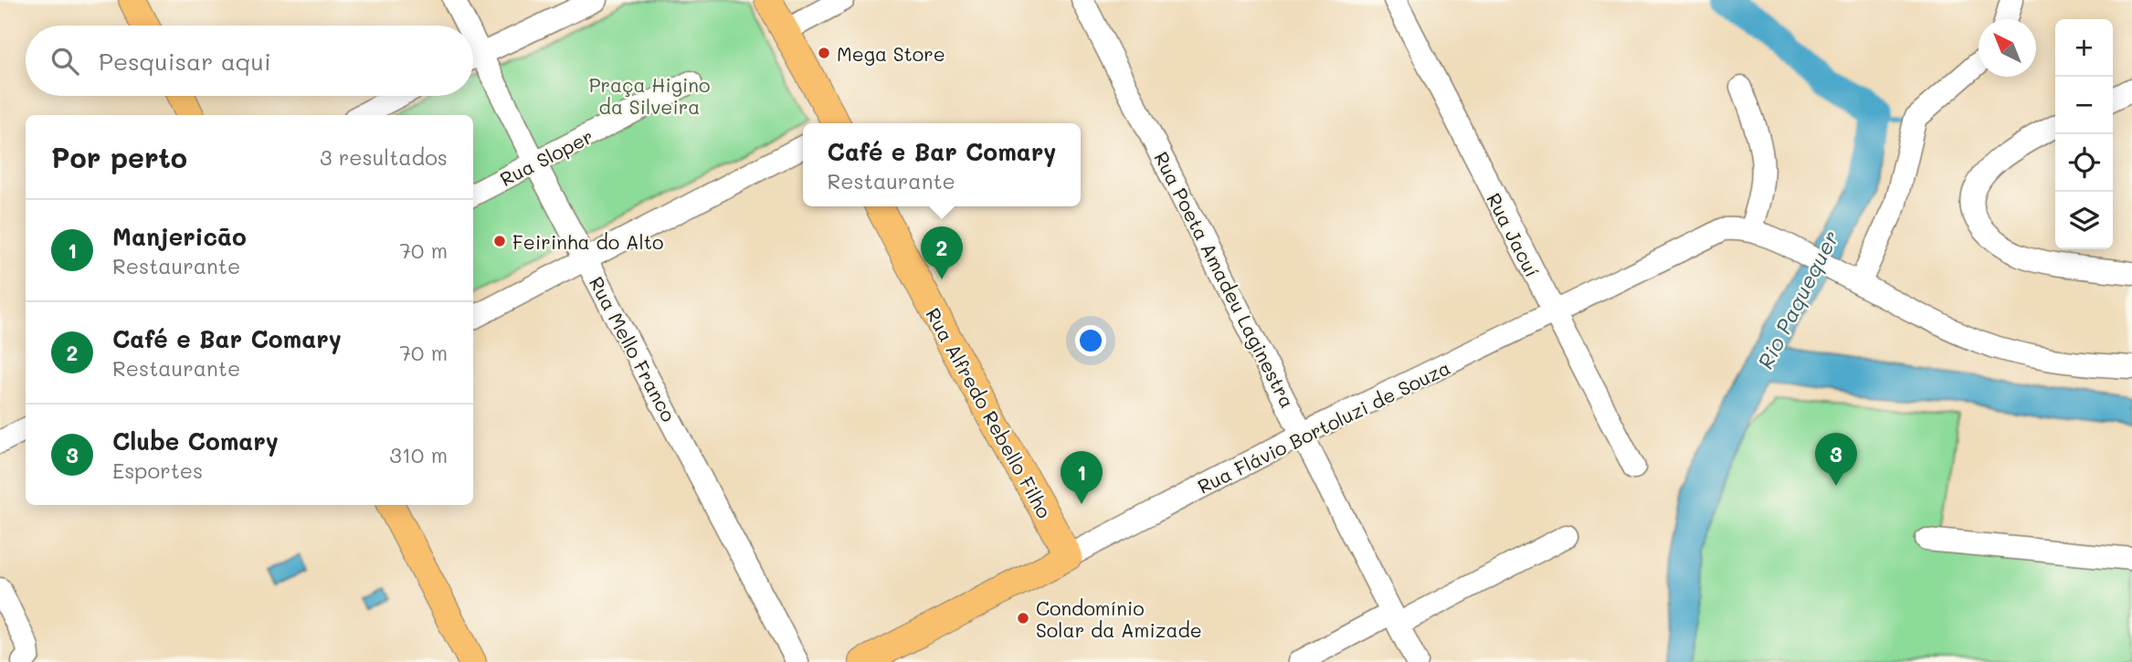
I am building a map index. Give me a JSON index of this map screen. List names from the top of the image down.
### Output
{
  "streets": {
    "main road": ["Rua Alfredo Rebello Filho", "Rua Flávio Bortoluzi de Souza"],
    "street": [
      "Rua Sloper",
      "Rua Jacuí",
      "Rua Poeta Amadeu Laginestra",
      "Rua Mello Franco"
    ]
  },
  "crossings": [
    ["Rua Sloper", "Rua Mello Franco"],
    ["Rua Jacuí", "Rua Flávio Bortoluzi de Souza"],
    ["Rua Poeta Amadeu Laginestra", "Rua Flávio Bortoluzi de Souza"],
    ["Rua Alfredo Rebello Filho", "Rua Flávio Bortoluzi de Souza"]
  ],
  "water": ["Rio Paquequer"],
  "parks": ["Praça Higino da Silveira"],
  "places": ["Mega Store", "Feirinha do Alto", "Condomínio Solar da Amizade"],
  "north": "top left",
  "page": {
    "map_buttons": ["+", "−"],
    "search": "Pesquisar aqui",
    "heading": ["Por perto", "3 resultados"],
    "popup": ["Café e Bar Comary", "Restaurante"],
    "list": [
      {
        "mark": "1",
        "name": "Manjericão",
        "note": "Restaurante",
        "value": "70 m"
      },
      {
        "mark": "2",
        "name": "Café e Bar Comary",
        "note": "Restaurante",
        "value": "70 m"
      },
      {
        "mark": "3",
        "name": "Clube Comary",
        "note": "Esportes",
        "value": "310 m"
      }
    ],
    "pins": ["2", "3", "1"]
  }
}
